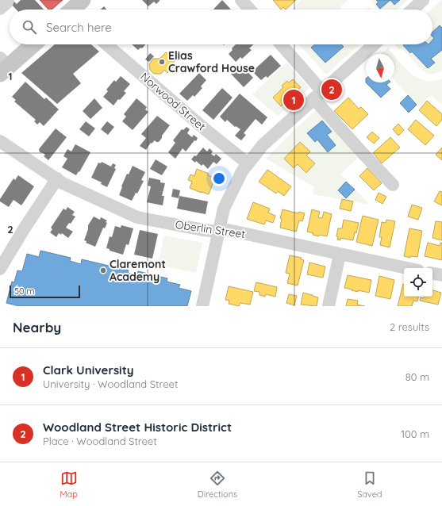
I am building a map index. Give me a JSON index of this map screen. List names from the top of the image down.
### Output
{
  "streets": {
    "street": ["Norwood Street", "Oberlin Street"]
  },
  "places": ["Elias Crawford House", "Claremont Academy"],
  "scale_bar": "50 m",
  "north": "bottom",
  "page": {
    "search": "Search here",
    "pins": ["2", "1"],
    "scale": "50 m",
    "heading": ["Nearby", "2 results"],
    "list": [
      {
        "mark": "1",
        "name": "Clark University",
        "note": "University · Woodland Street",
        "value": "80 m"
      },
      {
        "mark": "2",
        "name": "Woodland Street Historic District",
        "note": "Place · Woodland Street",
        "value": "100 m"
      }
    ],
    "nav": ["Map", "Directions", "Saved"]
  },
  "grid": {
    "rows": ["1", "2"]
  }
}
